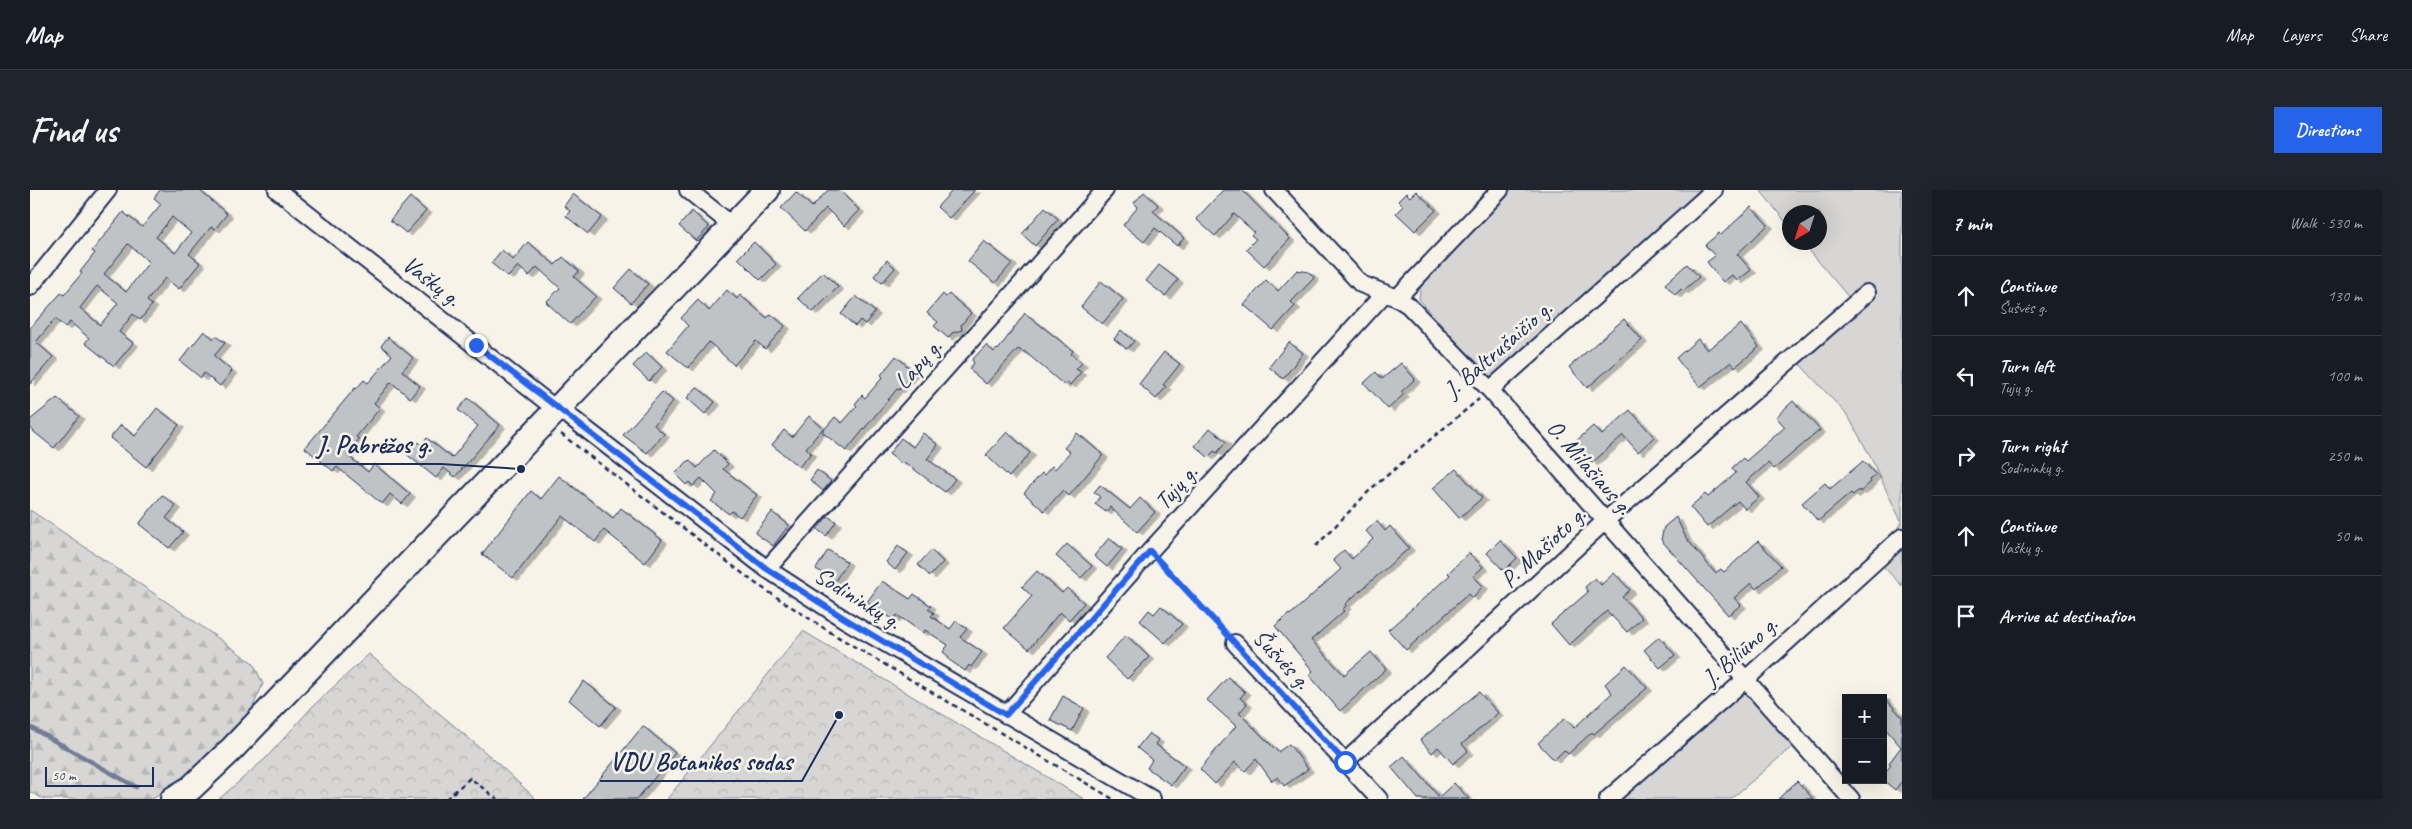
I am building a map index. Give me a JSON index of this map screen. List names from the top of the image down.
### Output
{
  "streets": {
    "street": [
      "Vaškų g.",
      "J. Baltrušaičio g.",
      "Lapų g.",
      "O. Milašiaus g.",
      "Tujų g.",
      "P. Mašioto g.",
      "Sodininkų g.",
      "J. Biliūno g.",
      "Šušvės g."
    ]
  },
  "crossings": [
    ["Vaškų g.", "Sodininkų g."],
    ["J. Baltrušaičio g.", "O. Milašiaus g."],
    ["Lapų g.", "Sodininkų g."],
    ["O. Milašiaus g.", "Tujų g."],
    ["O. Milašiaus g.", "P. Mašioto g."],
    ["O. Milašiaus g.", "J. Biliūno g."],
    ["Tujų g.", "Sodininkų g."],
    ["Tujų g.", "Šušvės g."],
    ["P. Mašioto g.", "Šušvės g."]
  ],
  "places": ["J. Pabrėžos g.", "VDU Botanikos sodas"],
  "scale_bar": "50 m",
  "north": "bottom left",
  "page": {
    "header": "Map",
    "nav": ["Map", "Layers", "Share"],
    "buttons": "Directions",
    "title": "Find us",
    "heading": ["7 min", "Walk · 530 m"],
    "list": [
      ["Continue", "Šušvės g.", "130 m"],
      ["Turn left", "Tujų g.", "100 m"],
      ["Turn right", "Sodininkų g.", "250 m"],
      ["Continue", "Vaškų g.", "50 m"],
      "Arrive at destination"
    ],
    "map_buttons": ["+", "−"],
    "scale": "50 m"
  }
}
